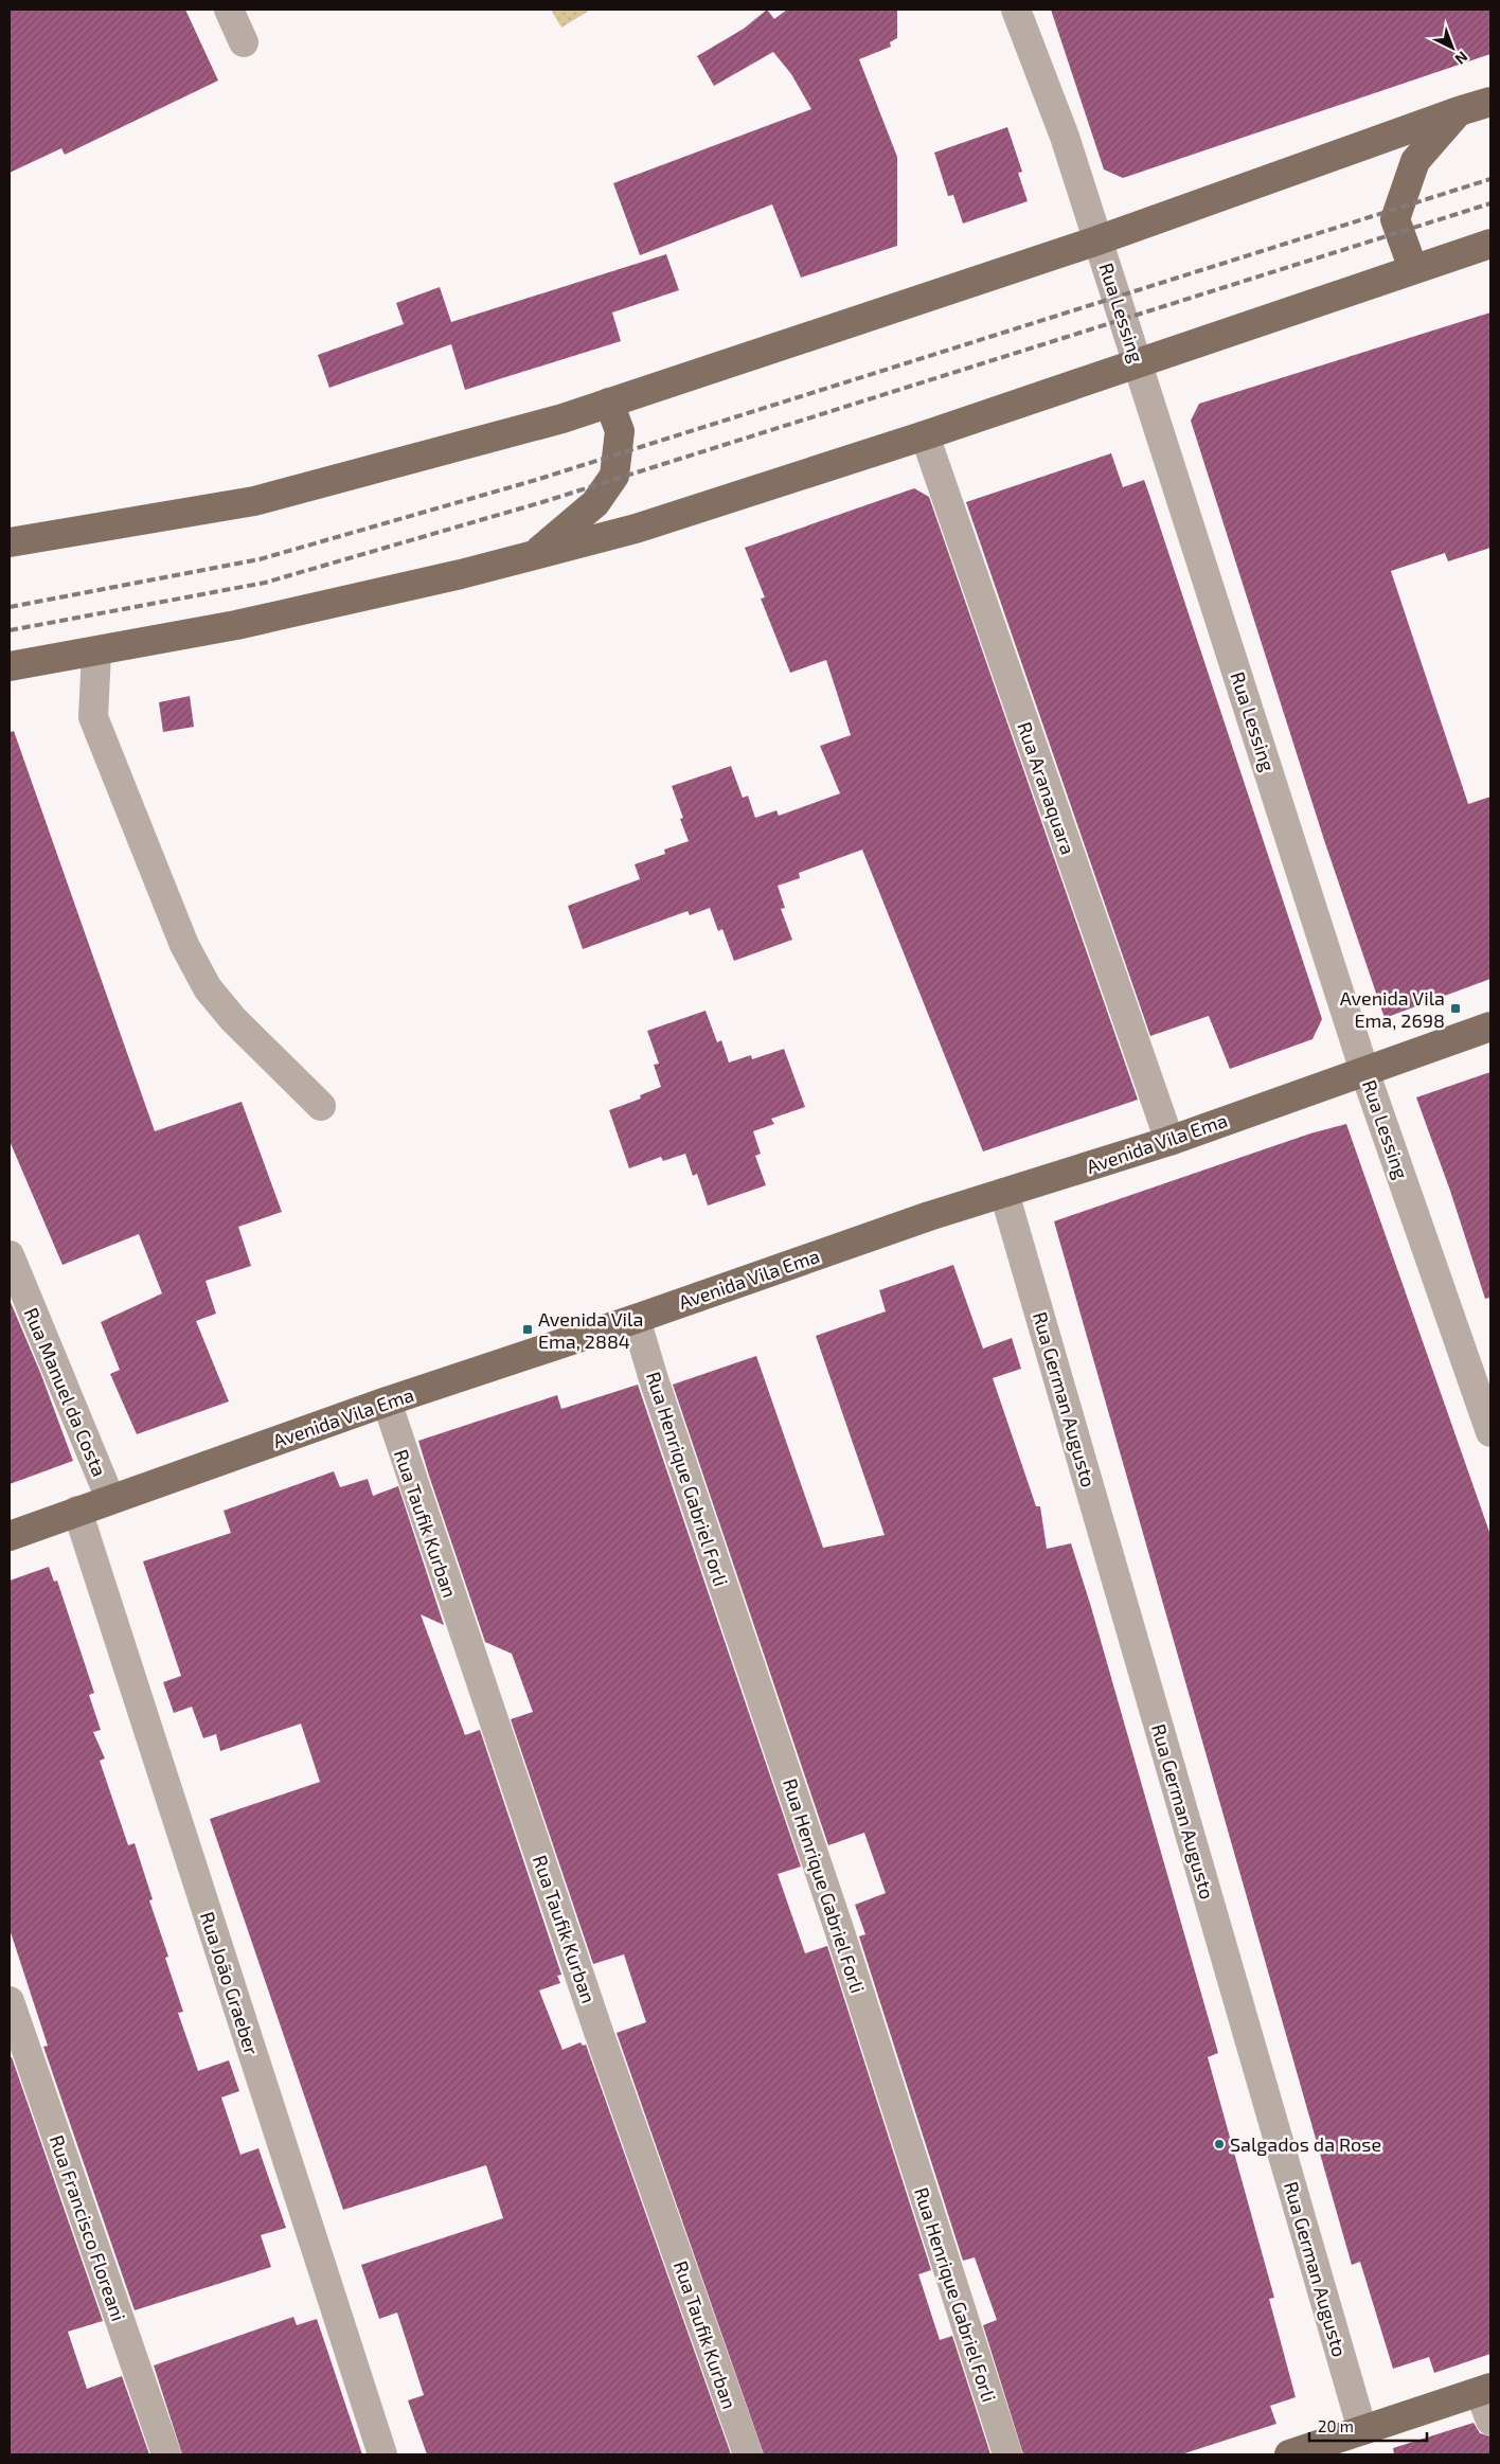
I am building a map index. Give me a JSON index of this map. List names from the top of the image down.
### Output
{
  "streets": {
    "main road": ["Avenida Vila Ema"],
    "street": [
      "Rua Lessing",
      "Rua Aranaquara",
      "Rua Manuel da Costa",
      "Rua German Augusto",
      "Rua Henrique Gabriel Forli",
      "Rua Taufik Kurban",
      "Rua João Graeber",
      "Rua Francisco Floreani"
    ]
  },
  "crossings": [
    ["Rua Lessing", "Avenida Vila Ema"],
    ["Rua Aranaquara", "Avenida Vila Ema"],
    ["Avenida Vila Ema", "Rua Manuel da Costa"],
    ["Avenida Vila Ema", "Rua German Augusto"],
    ["Avenida Vila Ema", "Rua Henrique Gabriel Forli"],
    ["Avenida Vila Ema", "Rua Taufik Kurban"],
    ["Avenida Vila Ema", "Rua João Graeber"]
  ],
  "places": {
    "transit": ["Avenida Vila Ema, 2698", "Avenida Vila Ema, 2884"],
    "other": ["Salgados da Rose"]
  },
  "scale_bar": "20 m",
  "north": "bottom right"
}
